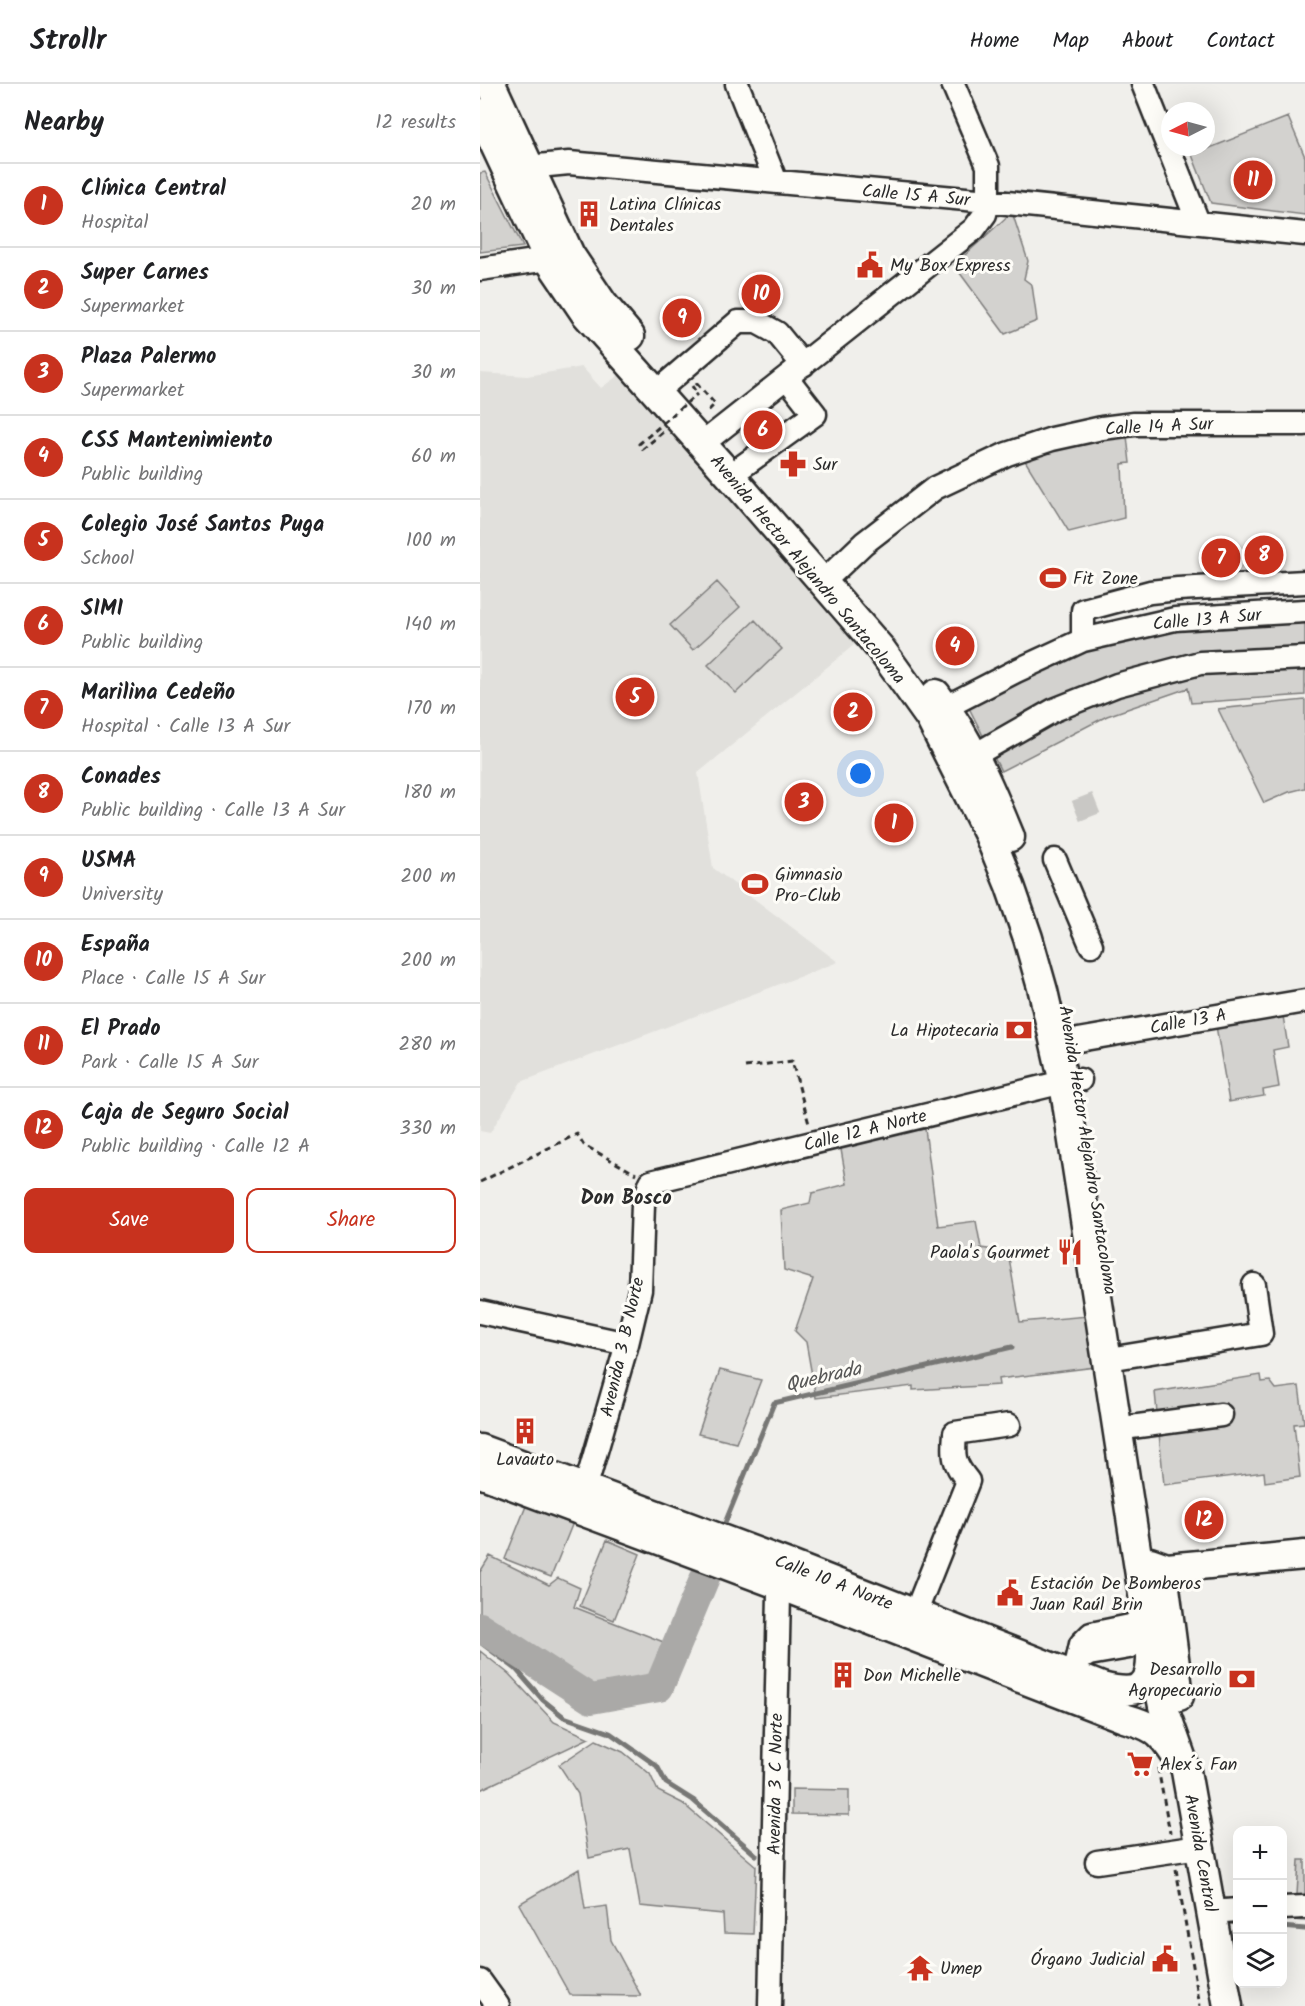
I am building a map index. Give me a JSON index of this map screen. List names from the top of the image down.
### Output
{
  "streets": {
    "main road": ["Avenida Hector Alejandro Santacoloma", "Calle 10 A Norte", "Avenida Central"],
    "street": [
      "Calle 15 A Sur",
      "Calle 14 A Sur",
      "Calle 13 A Sur",
      "Calle 13 A",
      "Calle 12 A Norte",
      "Avenida 3 B Norte",
      "Avenida 3 C Norte"
    ]
  },
  "crossings": [
    ["Calle 15 A Sur", "Avenida Hector Alejandro Santacoloma"],
    ["Calle 14 A Sur", "Avenida Hector Alejandro Santacoloma"],
    ["Avenida Hector Alejandro Santacoloma", "Calle 13 A Sur"],
    ["Avenida Hector Alejandro Santacoloma", "Calle 13 A"],
    ["Avenida Hector Alejandro Santacoloma", "Calle 12 A Norte"],
    ["Avenida Hector Alejandro Santacoloma", "Calle 10 A Norte"],
    ["Avenida Hector Alejandro Santacoloma", "Avenida Central"],
    ["Calle 12 A Norte", "Avenida 3 B Norte"],
    ["Avenida 3 B Norte", "Calle 10 A Norte"],
    ["Calle 10 A Norte", "Avenida 3 C Norte"],
    ["Calle 10 A Norte", "Avenida Central"]
  ],
  "districts": ["Don Bosco"],
  "water": ["Quebrada"],
  "places": {
    "building": ["Latina Clínicas Dentales", "Lavauto", "Don Michelle"],
    "public building": ["My Box Express", "Estación De Bomberos Juan Raúl Brin", "Órgano Judicial"],
    "pharmacy": ["Sur"],
    "sports": ["Fit Zone", "Gimnasio Pro-Club"],
    "bank": ["La Hipotecaria", "Desarrollo Agropecuario"],
    "restaurant": ["Paola's Gourmet"],
    "supermarket": ["Alex´s Fan"],
    "temple": ["Umep"]
  },
  "north": "left",
  "page": {
    "header": "Strollr",
    "nav": [
      "Home",
      "Map",
      "About",
      "Contact"
    ],
    "heading": ["Nearby", "12 results"],
    "pins": [
      "11",
      "10",
      "9",
      "6",
      "8",
      "7",
      "4",
      "5",
      "2",
      "3",
      "1",
      "12"
    ],
    "list": [
      {
        "mark": "1",
        "name": "Clínica Central",
        "note": "Hospital",
        "value": "20 m"
      },
      {
        "mark": "2",
        "name": "Super Carnes",
        "note": "Supermarket",
        "value": "30 m"
      },
      {
        "mark": "3",
        "name": "Plaza Palermo",
        "note": "Supermarket",
        "value": "30 m"
      },
      {
        "mark": "4",
        "name": "CSS Mantenimiento",
        "note": "Public building",
        "value": "60 m"
      },
      {
        "mark": "5",
        "name": "Colegio José Santos Puga",
        "note": "School",
        "value": "100 m"
      },
      {
        "mark": "6",
        "name": "SIMI",
        "note": "Public building",
        "value": "140 m"
      },
      {
        "mark": "7",
        "name": "Marilina Cedeño",
        "note": "Hospital · Calle 13 A Sur",
        "value": "170 m"
      },
      {
        "mark": "8",
        "name": "Conades",
        "note": "Public building · Calle 13 A Sur",
        "value": "180 m"
      },
      {
        "mark": "9",
        "name": "USMA",
        "note": "University",
        "value": "200 m"
      },
      {
        "mark": "10",
        "name": "España",
        "note": "Place · Calle 15 A Sur",
        "value": "200 m"
      },
      {
        "mark": "11",
        "name": "El Prado",
        "note": "Park · Calle 15 A Sur",
        "value": "280 m"
      },
      {
        "mark": "12",
        "name": "Caja de Seguro Social",
        "note": "Public building · Calle 12 A",
        "value": "330 m"
      }
    ],
    "buttons": ["Save", "Share"],
    "map_buttons": ["+", "−"]
  }
}
